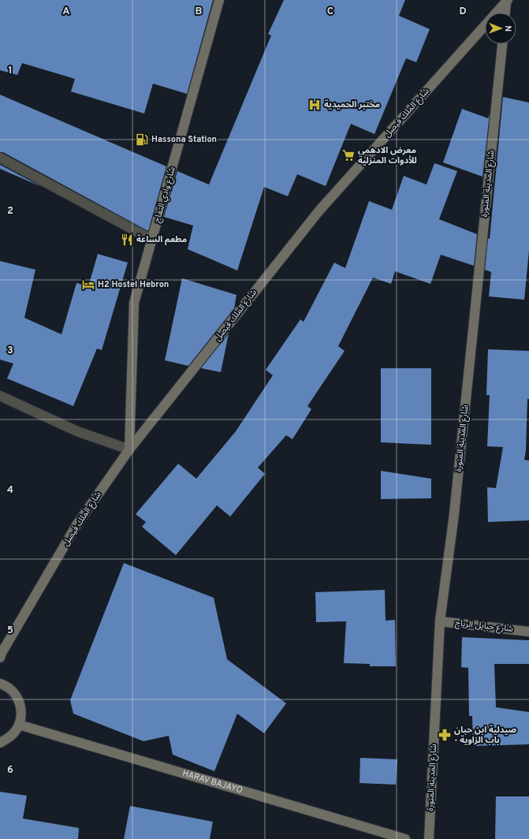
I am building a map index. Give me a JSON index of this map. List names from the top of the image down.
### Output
{
  "streets": {
    "street": [
      "شارع الملك فيصل",
      "شارع المدينة المنورة",
      "شارع وادي التفاح",
      "شارع حبايل الرياح",
      "HARAV BAJAYO"
    ]
  },
  "crossings": [
    ["شارع الملك فيصل", "شارع وادي التفاح"],
    ["شارع المدينة المنورة", "شارع حبايل الرياح"]
  ],
  "places": {
    "hospital": ["مختبر الحميدية"],
    "fuel station": ["Hassona Station"],
    "supermarket": ["معرض الادهمي للأدوات المنزلية"],
    "restaurant": ["مطعم الساعة"],
    "hotel": ["H2 Hostel Hebron"],
    "pharmacy": ["صيدلية ابن حيان - باب الزاوية"]
  },
  "north": "right",
  "grid": {
    "columns": [
      "A",
      "B",
      "C",
      "D"
    ],
    "rows": [
      "1",
      "2",
      "3",
      "4",
      "5",
      "6"
    ]
  }
}
